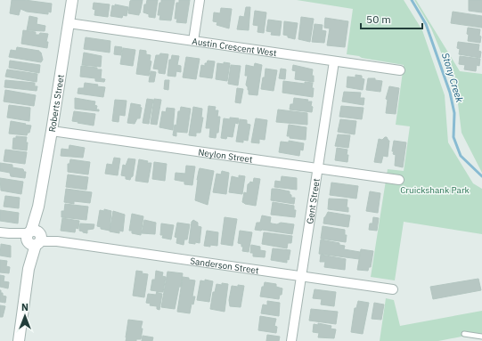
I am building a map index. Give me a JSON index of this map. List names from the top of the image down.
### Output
{
  "streets": {
    "street": [
      "Austin Crescent West",
      "Roberts Street",
      "Neylon Street",
      "Gent Street",
      "Sanderson Street"
    ]
  },
  "crossings": [
    ["Austin Crescent West", "Roberts Street"],
    ["Austin Crescent West", "Gent Street"],
    ["Roberts Street", "Neylon Street"],
    ["Roberts Street", "Sanderson Street"],
    ["Neylon Street", "Gent Street"],
    ["Gent Street", "Sanderson Street"]
  ],
  "water": ["Stony Creek"],
  "parks": ["Cruickshank Park"],
  "scale_bar": "50 m",
  "north": "top"
}
